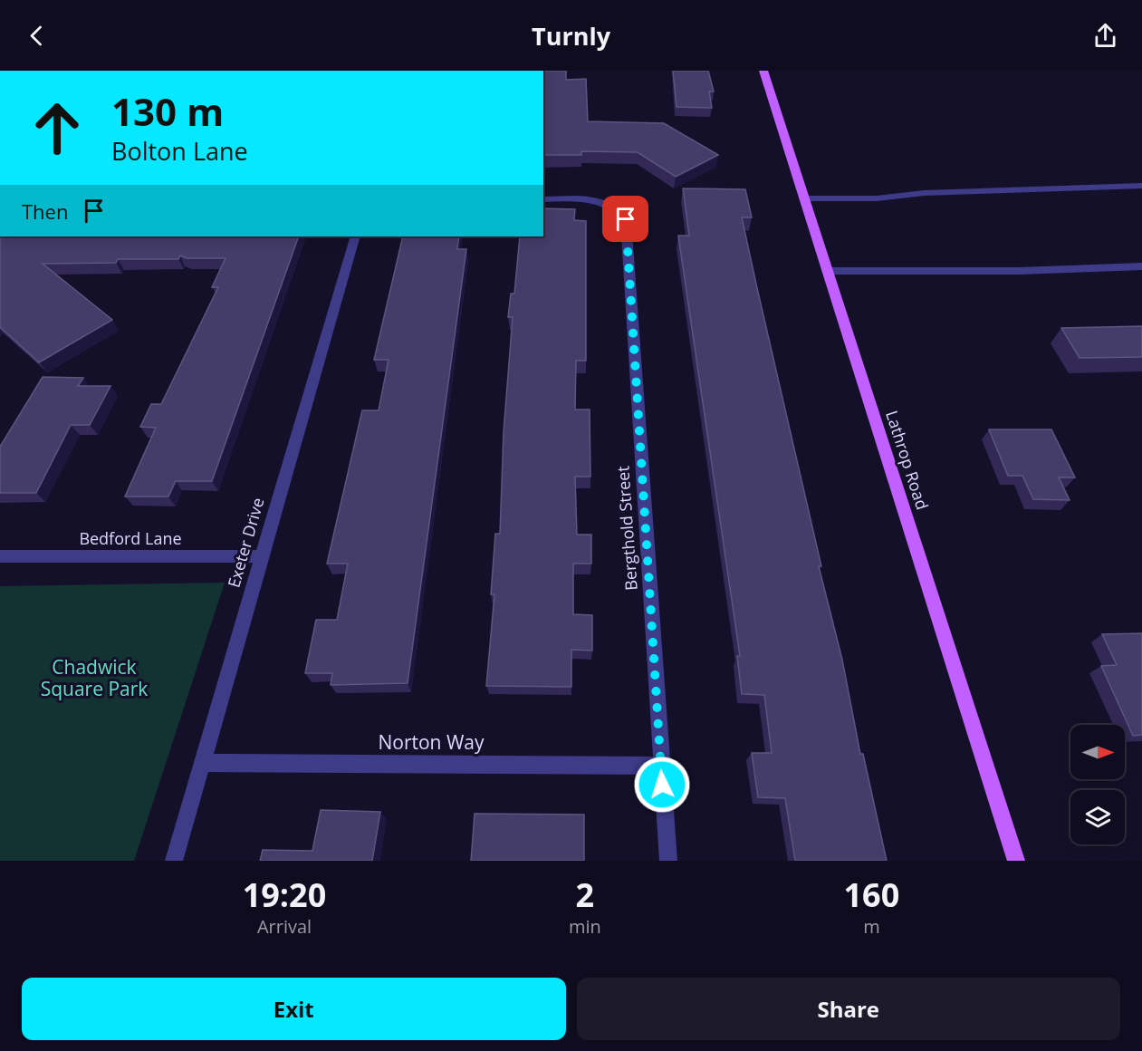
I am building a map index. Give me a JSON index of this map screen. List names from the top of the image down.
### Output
{
  "streets": {
    "main road": ["Lathrop Road"],
    "street": [
      "Bergthold Street",
      "Bedford Lane",
      "Exeter Drive",
      "Norton Way"
    ]
  },
  "crossings": [
    ["Bergthold Street", "Norton Way"],
    ["Bedford Lane", "Exeter Drive"],
    ["Exeter Drive", "Norton Way"]
  ],
  "parks": ["Chadwick Square Park"],
  "north": "right",
  "page": {
    "header": "Turnly",
    "turn": ["130 m", "Bolton Lane"],
    "then": "Then",
    "eta": [
      "19:20",
      "Arrival",
      "2",
      "min",
      "160",
      "m"
    ],
    "buttons": ["Exit", "Share"]
  }
}
